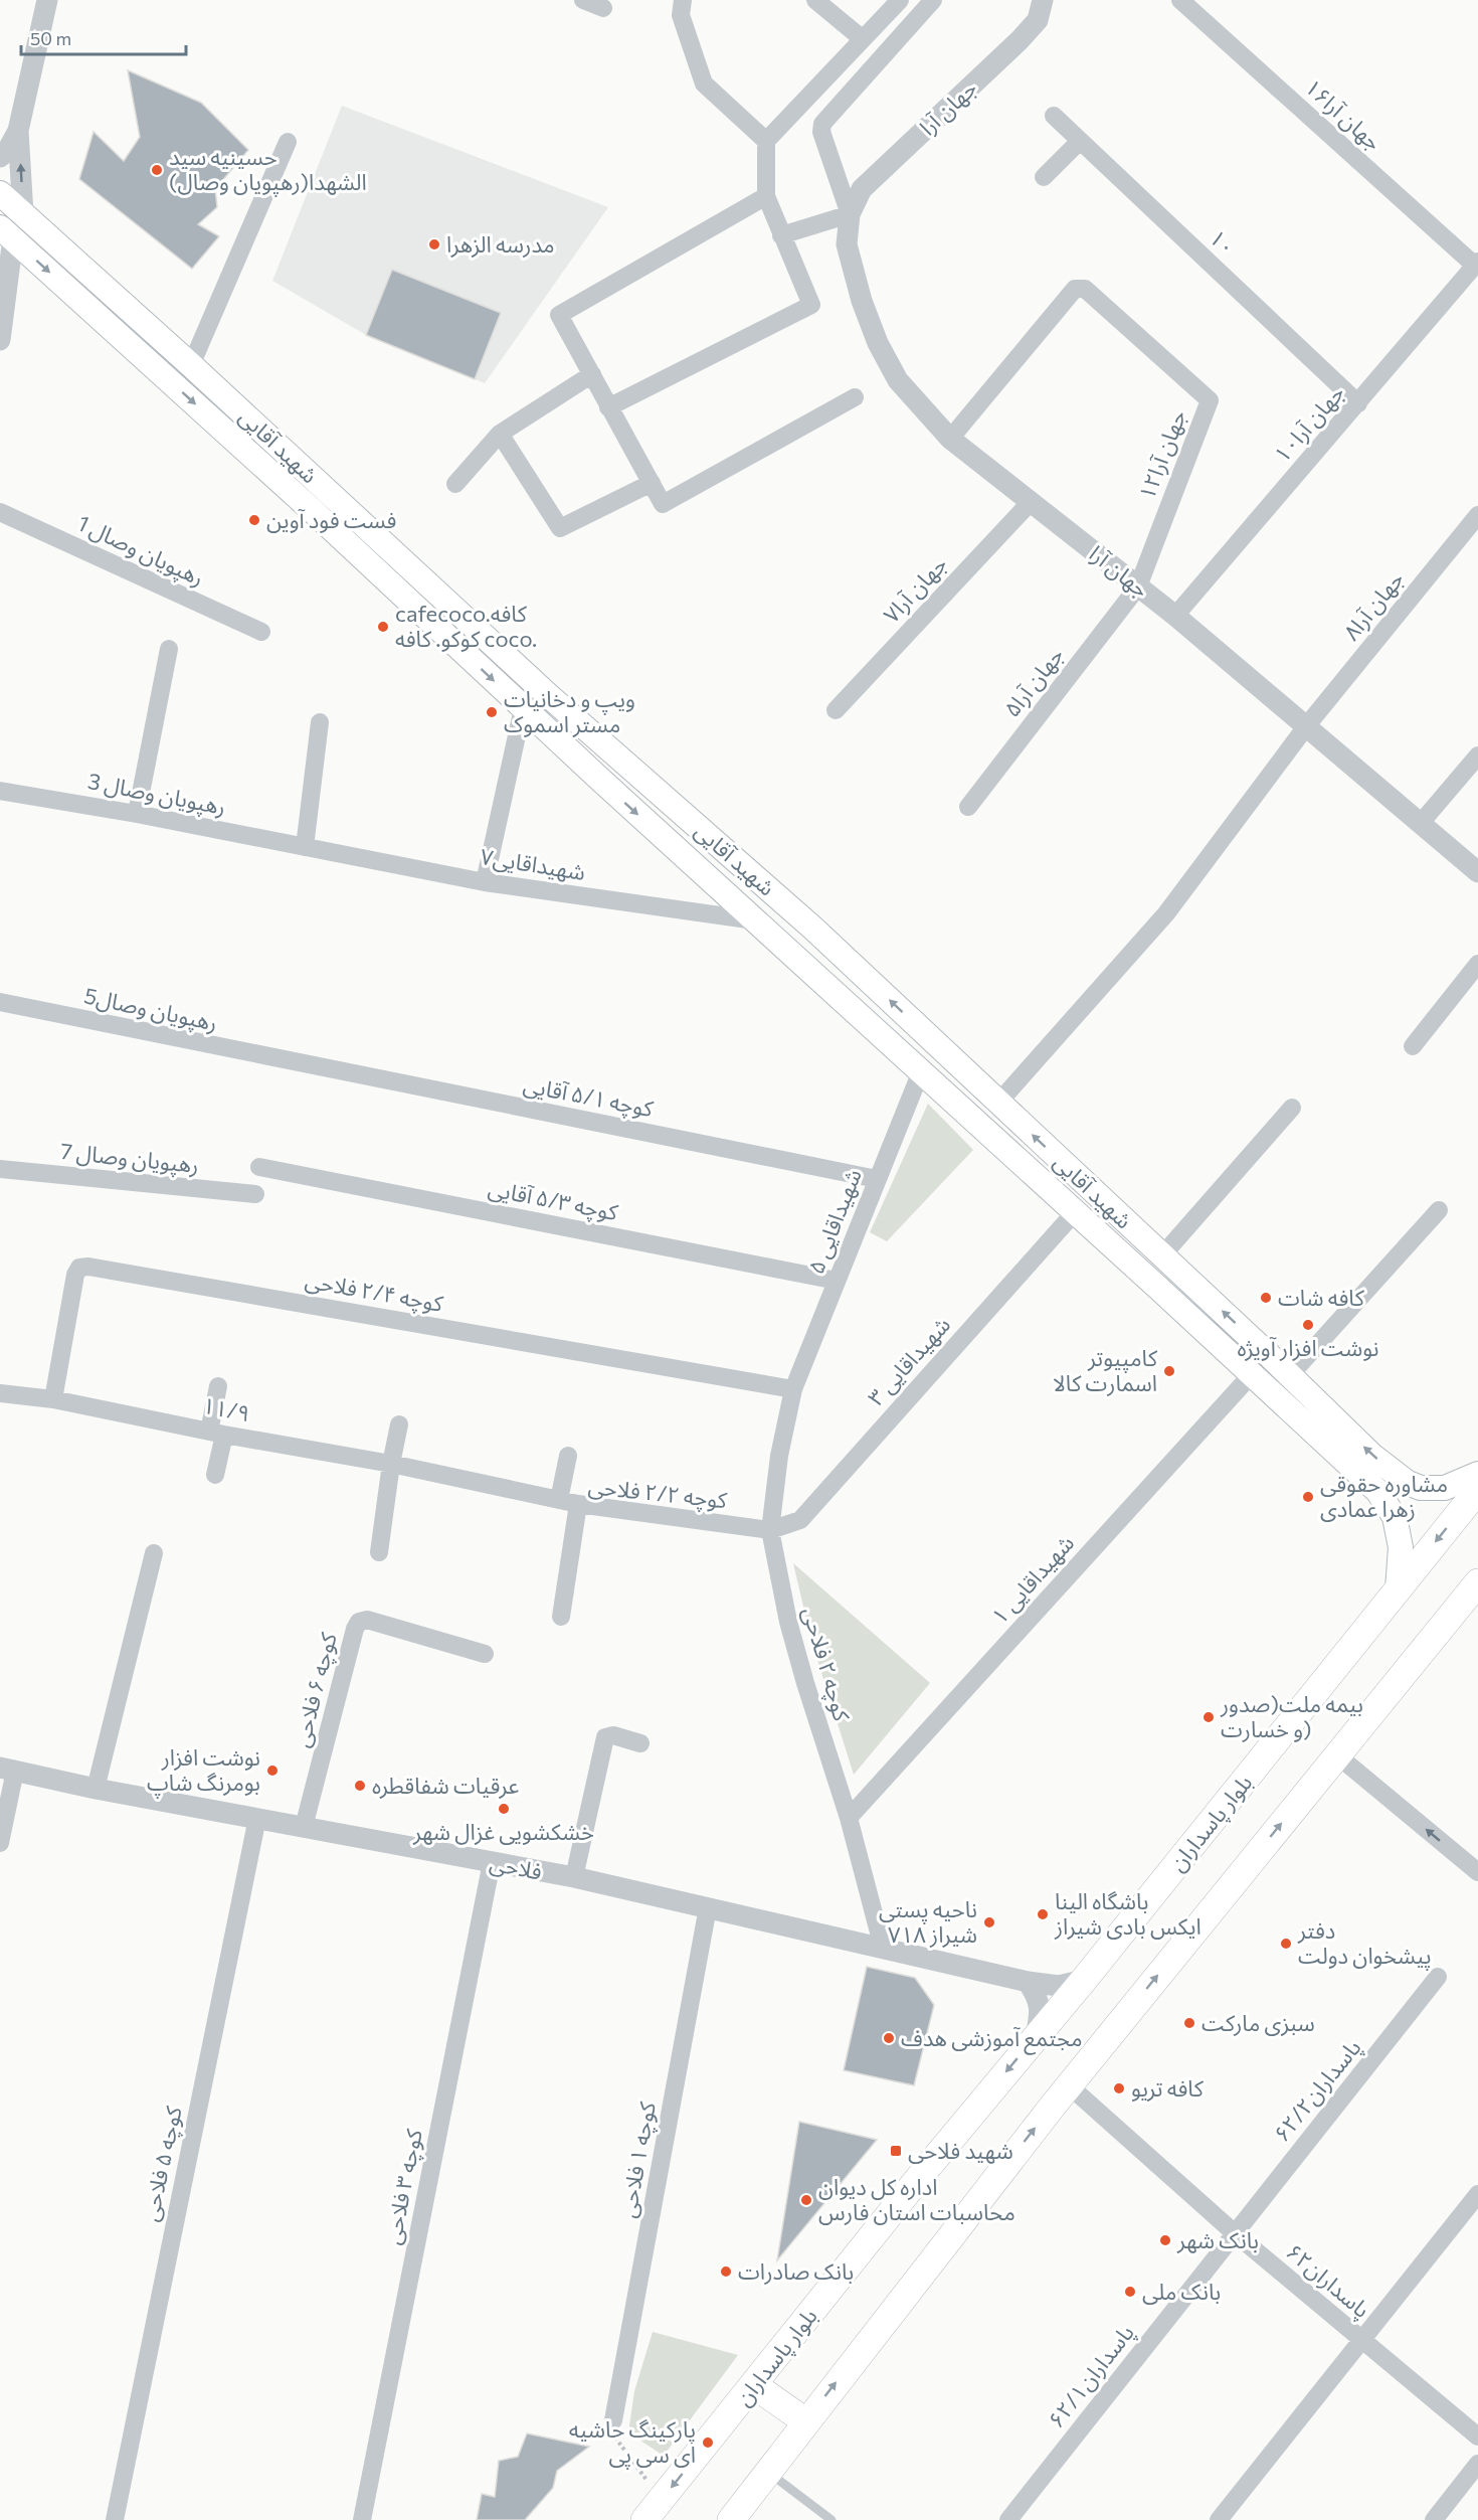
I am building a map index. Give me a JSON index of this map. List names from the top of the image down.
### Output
{
  "streets": {
    "main road": ["شهید آقایی", "بلوار پاسداران"],
    "street": [
      "جهان آرا",
      "جهان آرا۱۶",
      "۱۰",
      "جهان آرا۱۰",
      "جهان آرا۱۲",
      "1 رهپویان وصال",
      "جهان آرا۷",
      "جهان آرا۸",
      "جهان آرا۵",
      "3 رهپویان وصال",
      "شهیداقایی۷",
      "رهپویان وصال5",
      "کوچه ۵/۱ آقایی",
      "7 رهپویان وصال",
      "کوچه ۵/۳ آقایی",
      "۵ شهیداقایی",
      "کوچه ۲/۴ فلاحی",
      "۳ شهیداقایی",
      "۱۱/۹",
      "کوچه ۲/۲ فلاحی",
      "۱ شهیداقایی",
      "کوچه ۲ فلاحی",
      "کوچه ۶ فلاحی",
      "فلاحی",
      "پاسداران۶۲/۲",
      "کوچه ۱ فلاحی",
      "کوچه ۵ فلاحی",
      "کوچه ۳ فلاحی",
      "پاسداران۶۲",
      "پاسداران۶۲/۱"
    ]
  },
  "crossings": [
    ["جهان آرا", "جهان آرا۱۰"],
    ["جهان آرا", "جهان آرا۱۲"],
    ["جهان آرا", "جهان آرا۷"],
    ["جهان آرا", "جهان آرا۸"],
    ["جهان آرا", "جهان آرا۵"],
    ["جهان آرا۱۶", "جهان آرا۱۰"],
    ["۱۰", "جهان آرا۱۰"],
    ["شهید آقایی", "جهان آرا۸"],
    ["شهید آقایی", "شهیداقایی۷"],
    ["شهید آقایی", "۵ شهیداقایی"],
    ["شهید آقایی", "۳ شهیداقایی"],
    ["شهید آقایی", "۱ شهیداقایی"],
    ["شهید آقایی", "بلوار پاسداران"],
    ["جهان آرا۱۲", "جهان آرا۵"],
    ["3 رهپویان وصال", "شهیداقایی۷"],
    ["رهپویان وصال5", "کوچه ۵/۱ آقایی"],
    ["کوچه ۵/۱ آقایی", "۵ شهیداقایی"],
    ["کوچه ۵/۳ آقایی", "۵ شهیداقایی"],
    ["۵ شهیداقایی", "کوچه ۲/۴ فلاحی"],
    ["۵ شهیداقایی", "کوچه ۲ فلاحی"],
    ["کوچه ۲/۴ فلاحی", "۱۱/۹"],
    ["کوچه ۲/۴ فلاحی", "کوچه ۲ فلاحی"],
    ["۳ شهیداقایی", "کوچه ۲/۲ فلاحی"],
    ["۳ شهیداقایی", "کوچه ۲ فلاحی"],
    ["۱۱/۹", "کوچه ۲/۲ فلاحی"],
    ["کوچه ۲/۲ فلاحی", "کوچه ۲ فلاحی"],
    ["۱ شهیداقایی", "کوچه ۲ فلاحی"],
    ["کوچه ۲ فلاحی", "فلاحی"],
    ["کوچه ۶ فلاحی", "فلاحی"],
    ["بلوار پاسداران", "فلاحی"],
    ["فلاحی", "کوچه ۱ فلاحی"],
    ["فلاحی", "کوچه ۵ فلاحی"],
    ["فلاحی", "کوچه ۳ فلاحی"],
    ["پاسداران۶۲/۲", "پاسداران۶۲"],
    ["پاسداران۶۲/۲", "پاسداران۶۲/۱"],
    ["پاسداران۶۲", "پاسداران۶۲/۱"]
  ],
  "places": {
    "other": [
      "حسینیه سید الشهدا(رهپویان وصال)",
      "مدرسه الزهرا",
      "فست فود آوین",
      "cafecoco.کافه کوکو. کافه coco.",
      "ویپ و دخانیات مستر اسموک",
      "کافه شات",
      "نوشت افزار آویژه",
      "کامپیوتر اسمارت کالا",
      "مشاوره حقوقی زهرا عمادی",
      "بیمه ملت(صدور و خسارت)",
      "نوشت افزار بومرنگ شاپ",
      "عرقیات شفاقطره",
      "خشکشویی غزال شهر",
      "باشگاه الینا ایکس بادی شیراز",
      "ناحیه پستی ۷۱۸ شیراز",
      "دفتر پیشخوان دولت",
      "سبزی مارکت",
      "مجتمع آموزشی هدف",
      "کافه تریو",
      "اداره کل دیوان محاسبات استان فارس",
      "بانک شهر",
      "بانک صادرات",
      "بانک ملی",
      "پارکینگ حاشیه ای سی پی"
    ],
    "transit": ["شهید فلاحی"]
  },
  "scale_bar": "50 m"
}
